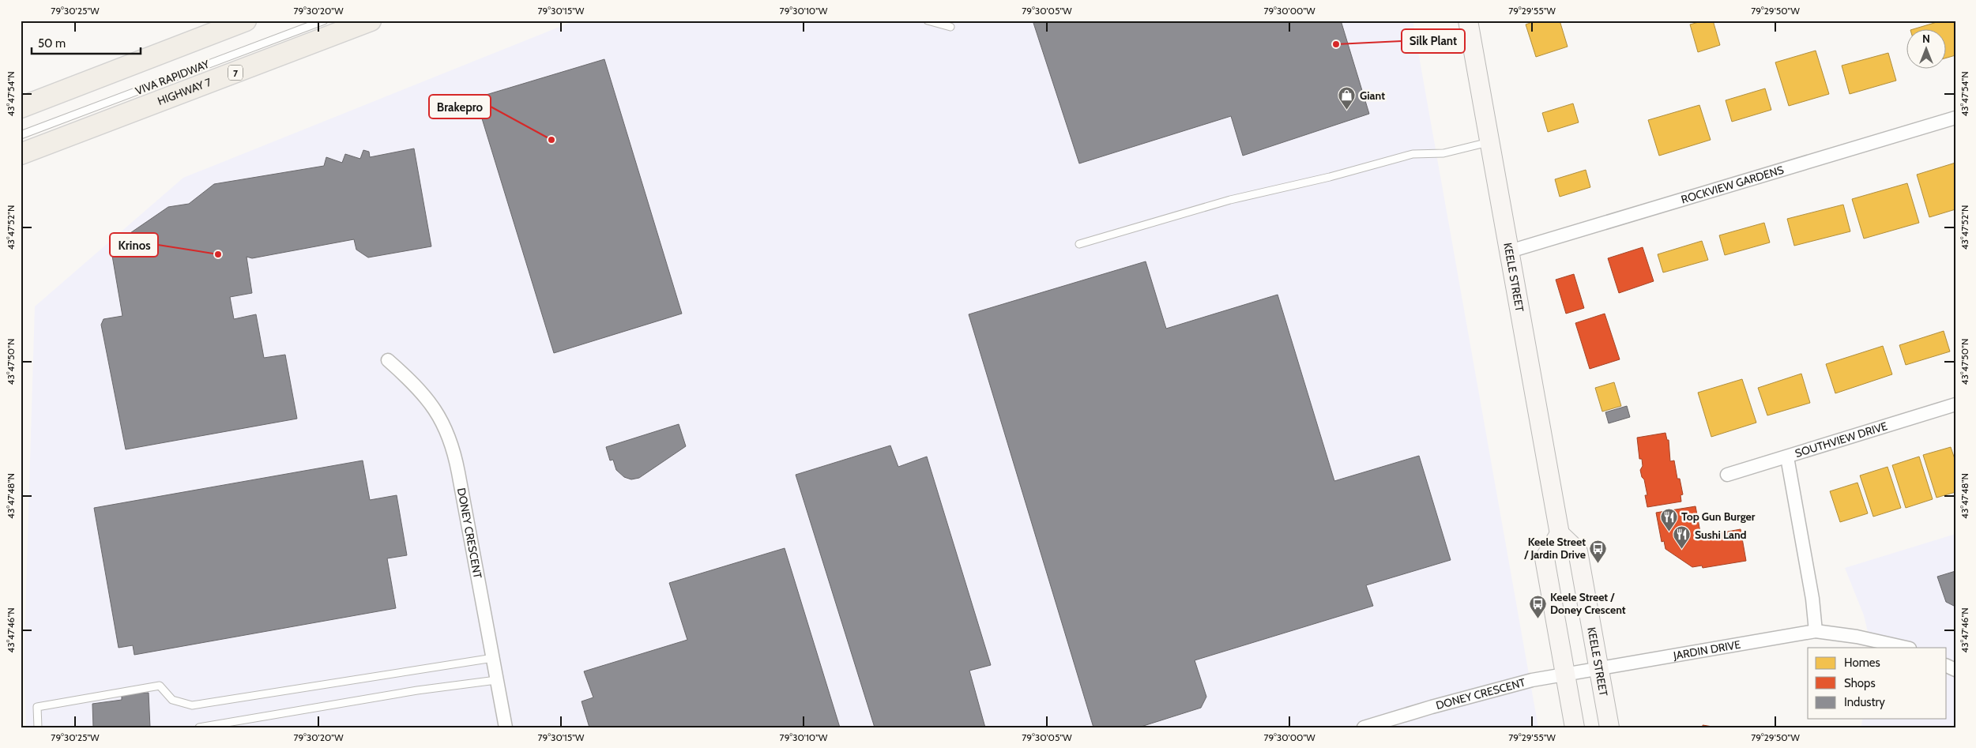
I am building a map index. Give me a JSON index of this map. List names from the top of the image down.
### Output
{
  "streets": {
    "main road": ["7", "HIGHWAY 7", "KEELE STREET"],
    "street": [
      "ROCKVIEW GARDENS",
      "SOUTHVIEW DRIVE",
      "DONEY CRESCENT",
      "JARDIN DRIVE"
    ],
    "lane": ["VIVA RAPIDWAY"]
  },
  "crossings": [
    ["VIVA RAPIDWAY", "HIGHWAY 7"],
    ["ROCKVIEW GARDENS", "KEELE STREET"],
    ["KEELE STREET", "DONEY CRESCENT"],
    ["KEELE STREET", "JARDIN DRIVE"],
    ["DONEY CRESCENT", "JARDIN DRIVE"]
  ],
  "places": {
    "other": ["Silk Plant", "Brakepro", "Krinos"],
    "shop": ["Giant"],
    "restaurant": ["Top Gun Burger", "Sushi Land"],
    "bus stop": ["Keele Street / Jardin Drive", "Keele Street / Doney Crescent"]
  },
  "legend": ["Homes", "Shops", "Industry"],
  "scale_bar": "50 m",
  "north": "top",
  "coordinates": [
    "79°30'25\"W",
    "79°30'20\"W",
    "79°30'15\"W",
    "79°30'10\"W",
    "79°30'05\"W",
    "79°30'00\"W",
    "79°29'55\"W",
    "79°29'50\"W",
    "43°47'54\"N",
    "43°47'52\"N",
    "43°47'50\"N",
    "43°47'48\"N",
    "43°47'46\"N"
  ]
}
